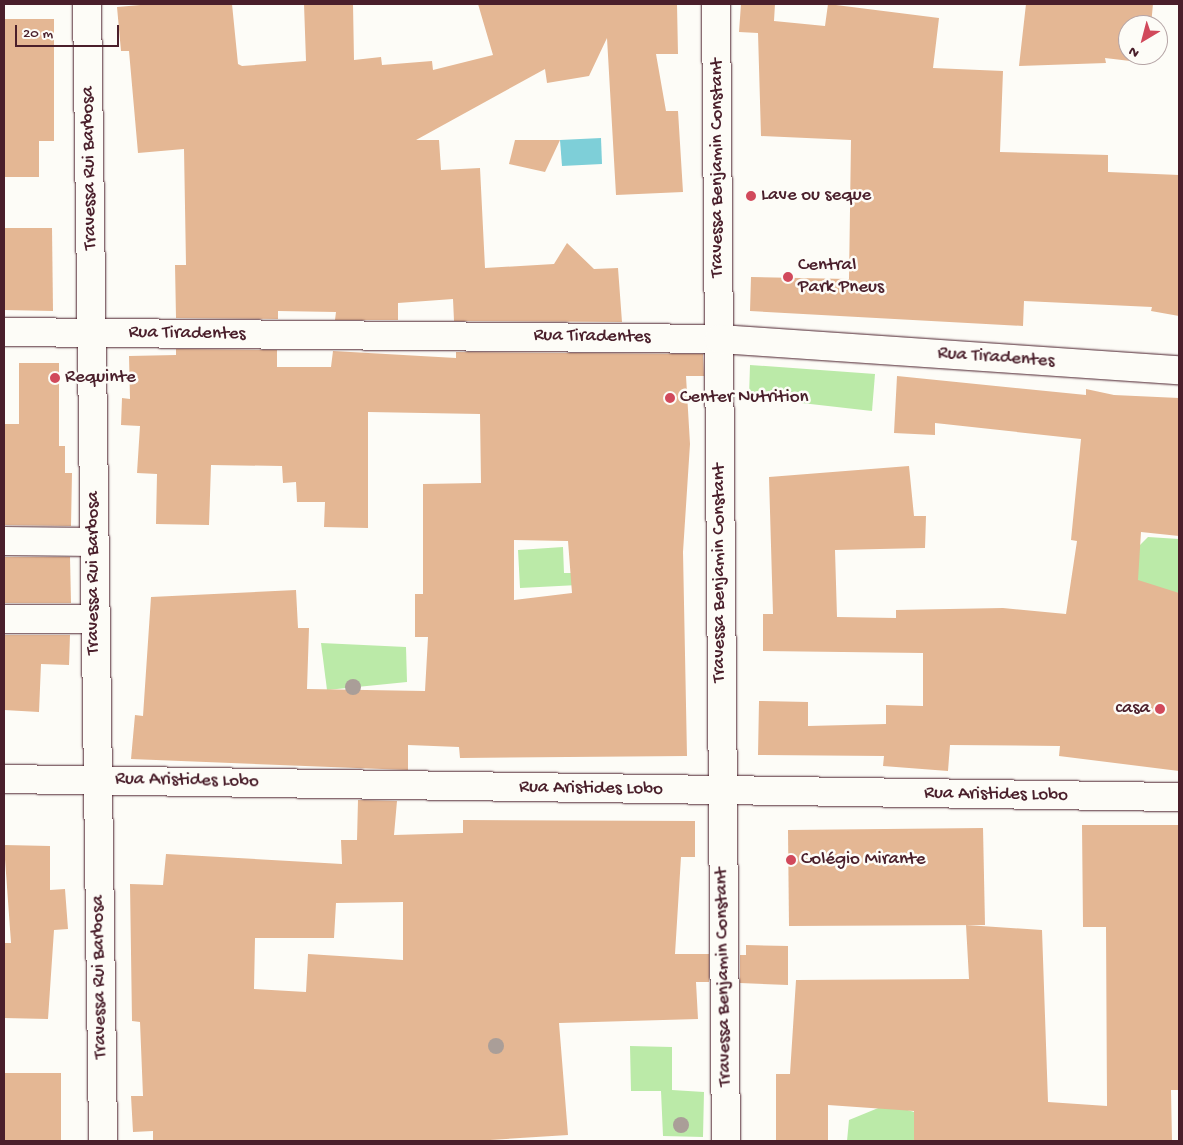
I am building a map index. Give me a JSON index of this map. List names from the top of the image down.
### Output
{
  "streets": {
    "street": [
      "Travessa Rui Barbosa",
      "Travessa Benjamin Constant",
      "Rua Tiradentes",
      "Rua Aristides Lobo"
    ]
  },
  "crossings": [
    ["Travessa Rui Barbosa", "Rua Tiradentes"],
    ["Travessa Rui Barbosa", "Rua Aristides Lobo"],
    ["Travessa Benjamin Constant", "Rua Tiradentes"],
    ["Travessa Benjamin Constant", "Rua Aristides Lobo"]
  ],
  "places": [
    "Lave ou seque",
    "Central Park Pneus",
    "Requinte",
    "Center Nutrition",
    "casa",
    "Colégio Mirante"
  ],
  "scale_bar": "20 m",
  "north": "bottom left"
}
